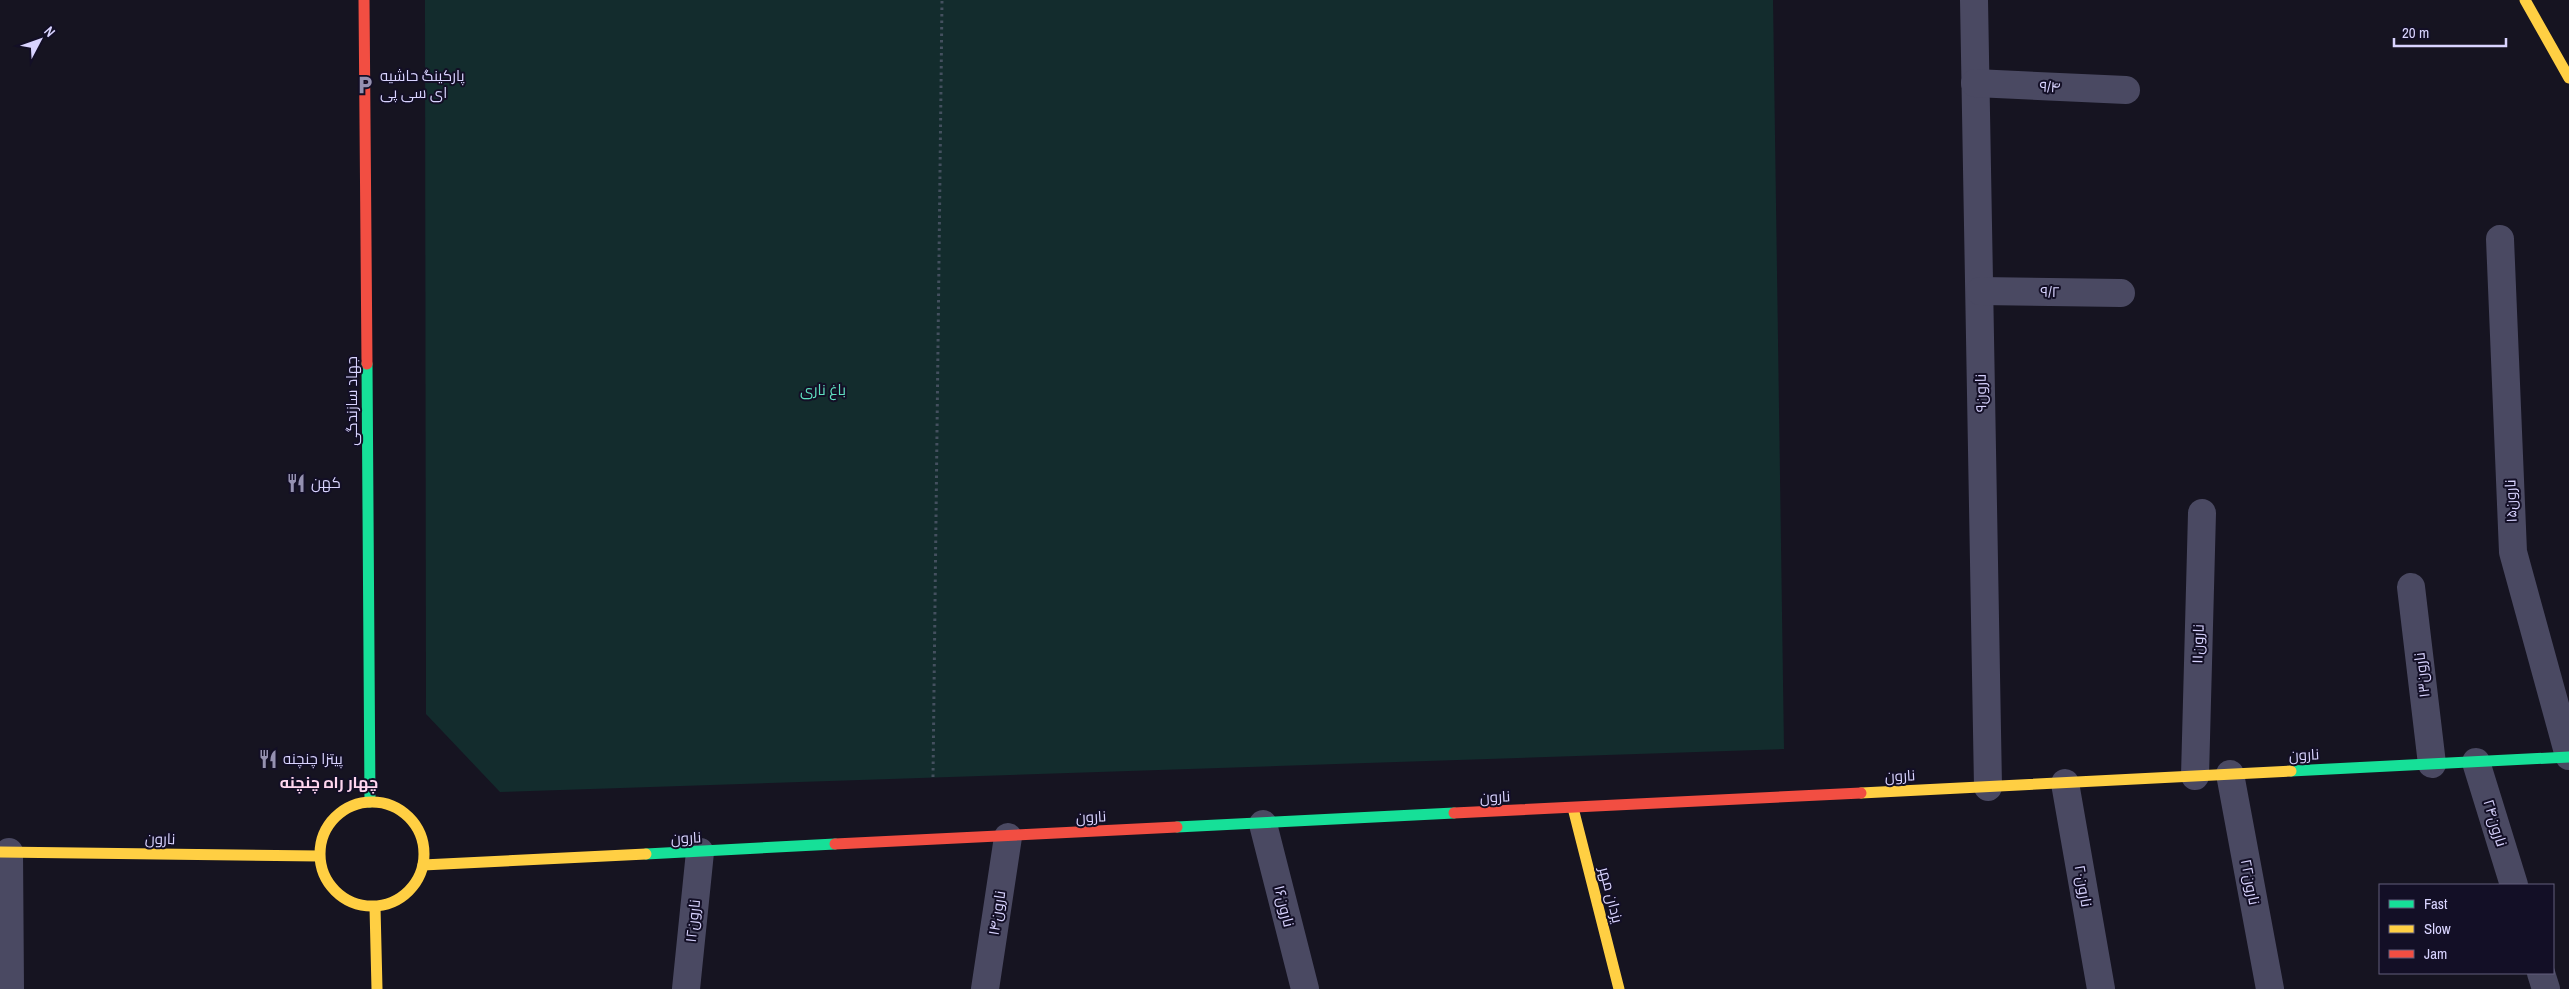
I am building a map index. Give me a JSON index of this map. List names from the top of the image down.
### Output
{
  "streets": {
    "street": [
      "۹/۴",
      "۹/۲",
      "نارون۹",
      "جهاد سازندگی",
      "نارون۱۵",
      "نارون۱۱",
      "نارون۱۳",
      "نارون",
      "نارون۲۴",
      "نارون۲۲",
      "نارون۲۰",
      "یزدان مهر",
      "نارون۱۶",
      "نارون۱۴",
      "نارون۱۲"
    ]
  },
  "crossings": [
    ["۹/۴", "نارون۹"],
    ["۹/۲", "نارون۹"],
    ["نارون۹", "نارون"],
    ["جهاد سازندگی", "نارون"],
    ["نارون۱۵", "نارون"],
    ["نارون۱۱", "نارون"],
    ["نارون۱۳", "نارون"],
    ["نارون", "نارون۲۴"],
    ["نارون", "نارون۲۲"],
    ["نارون", "نارون۲۰"],
    ["نارون", "یزدان مهر"],
    ["نارون", "نارون۱۶"],
    ["نارون", "نارون۱۴"],
    ["نارون", "نارون۱۲"]
  ],
  "districts": ["چهار راه چنچنه"],
  "parks": ["باغ ناری"],
  "places": {
    "parking": ["پارکینگ حاشیه ای سی پی"],
    "restaurant": ["کهن", "پیتزا چنچنه"]
  },
  "legend": ["Fast", "Slow", "Jam"],
  "scale_bar": "20 m",
  "north": "top right"
}
